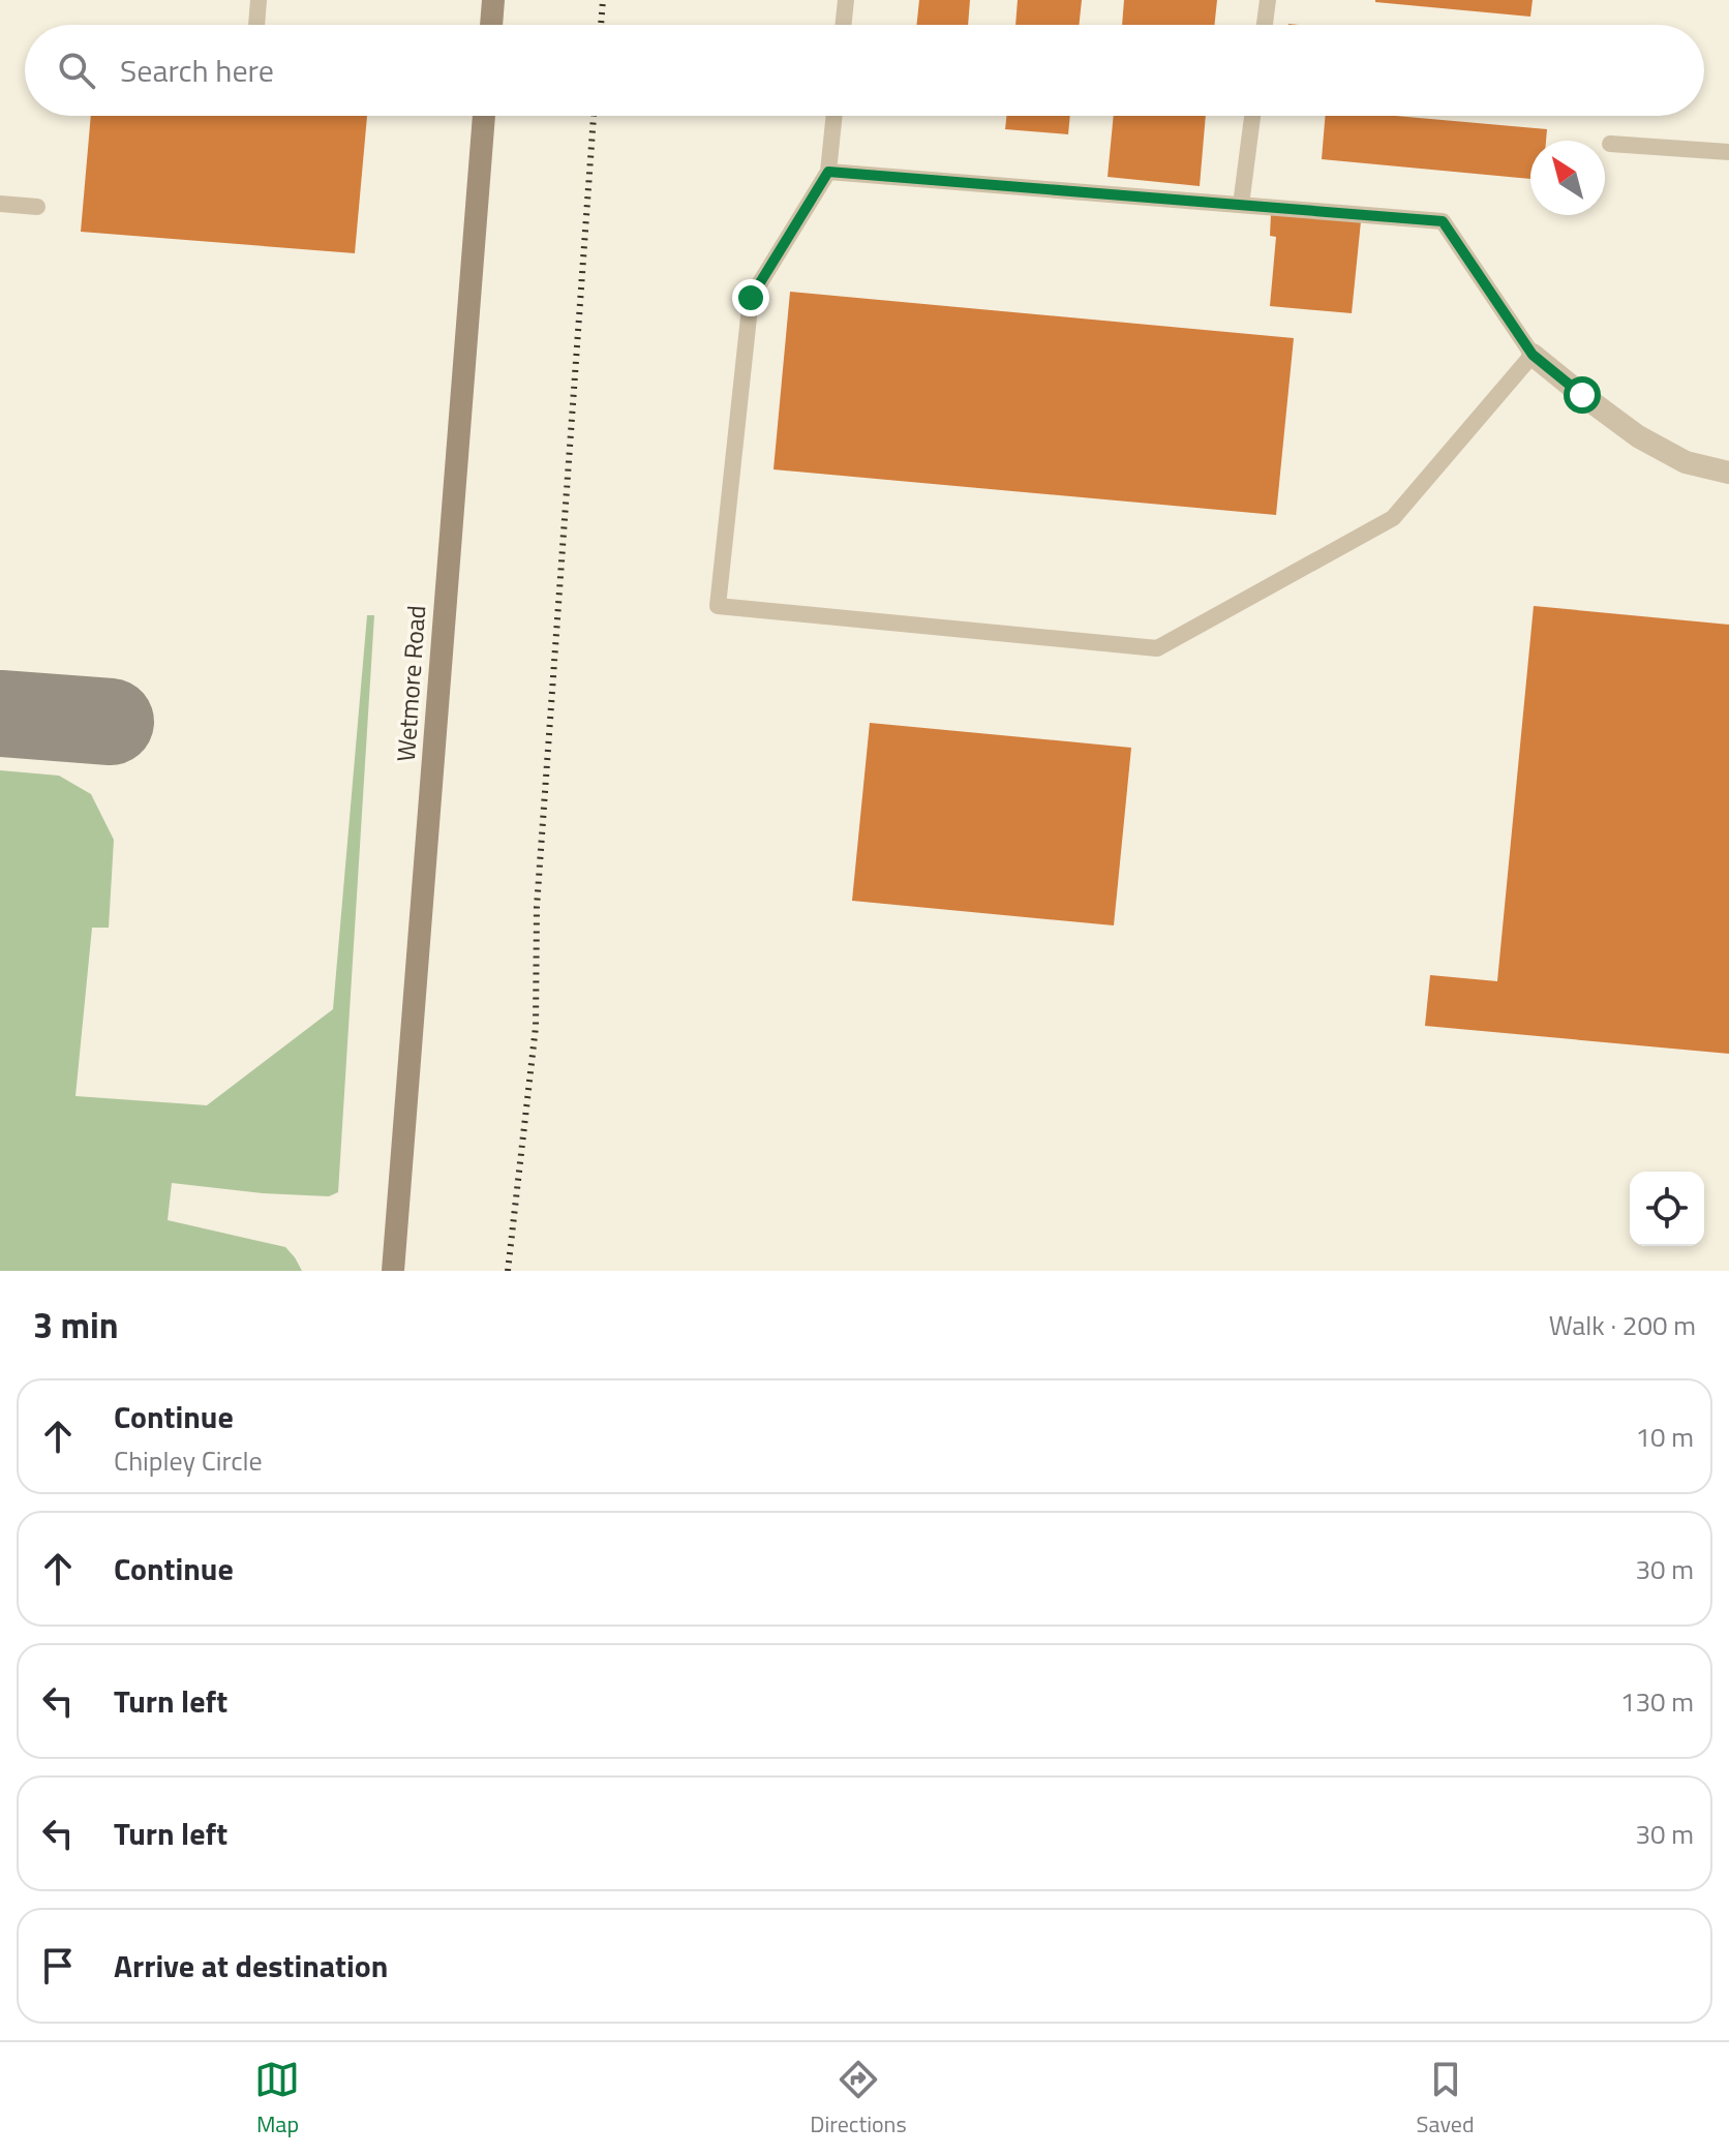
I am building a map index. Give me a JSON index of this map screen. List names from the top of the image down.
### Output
{
  "streets": {
    "main road": ["Wetmore Road"]
  },
  "north": "top left",
  "page": {
    "search": "Search here",
    "heading": ["3 min", "Walk · 200 m"],
    "list": [
      ["Continue", "Chipley Circle", "10 m"],
      ["Continue", "30 m"],
      ["Turn left", "130 m"],
      ["Turn left", "30 m"],
      "Arrive at destination"
    ],
    "nav": ["Map", "Directions", "Saved"]
  }
}
